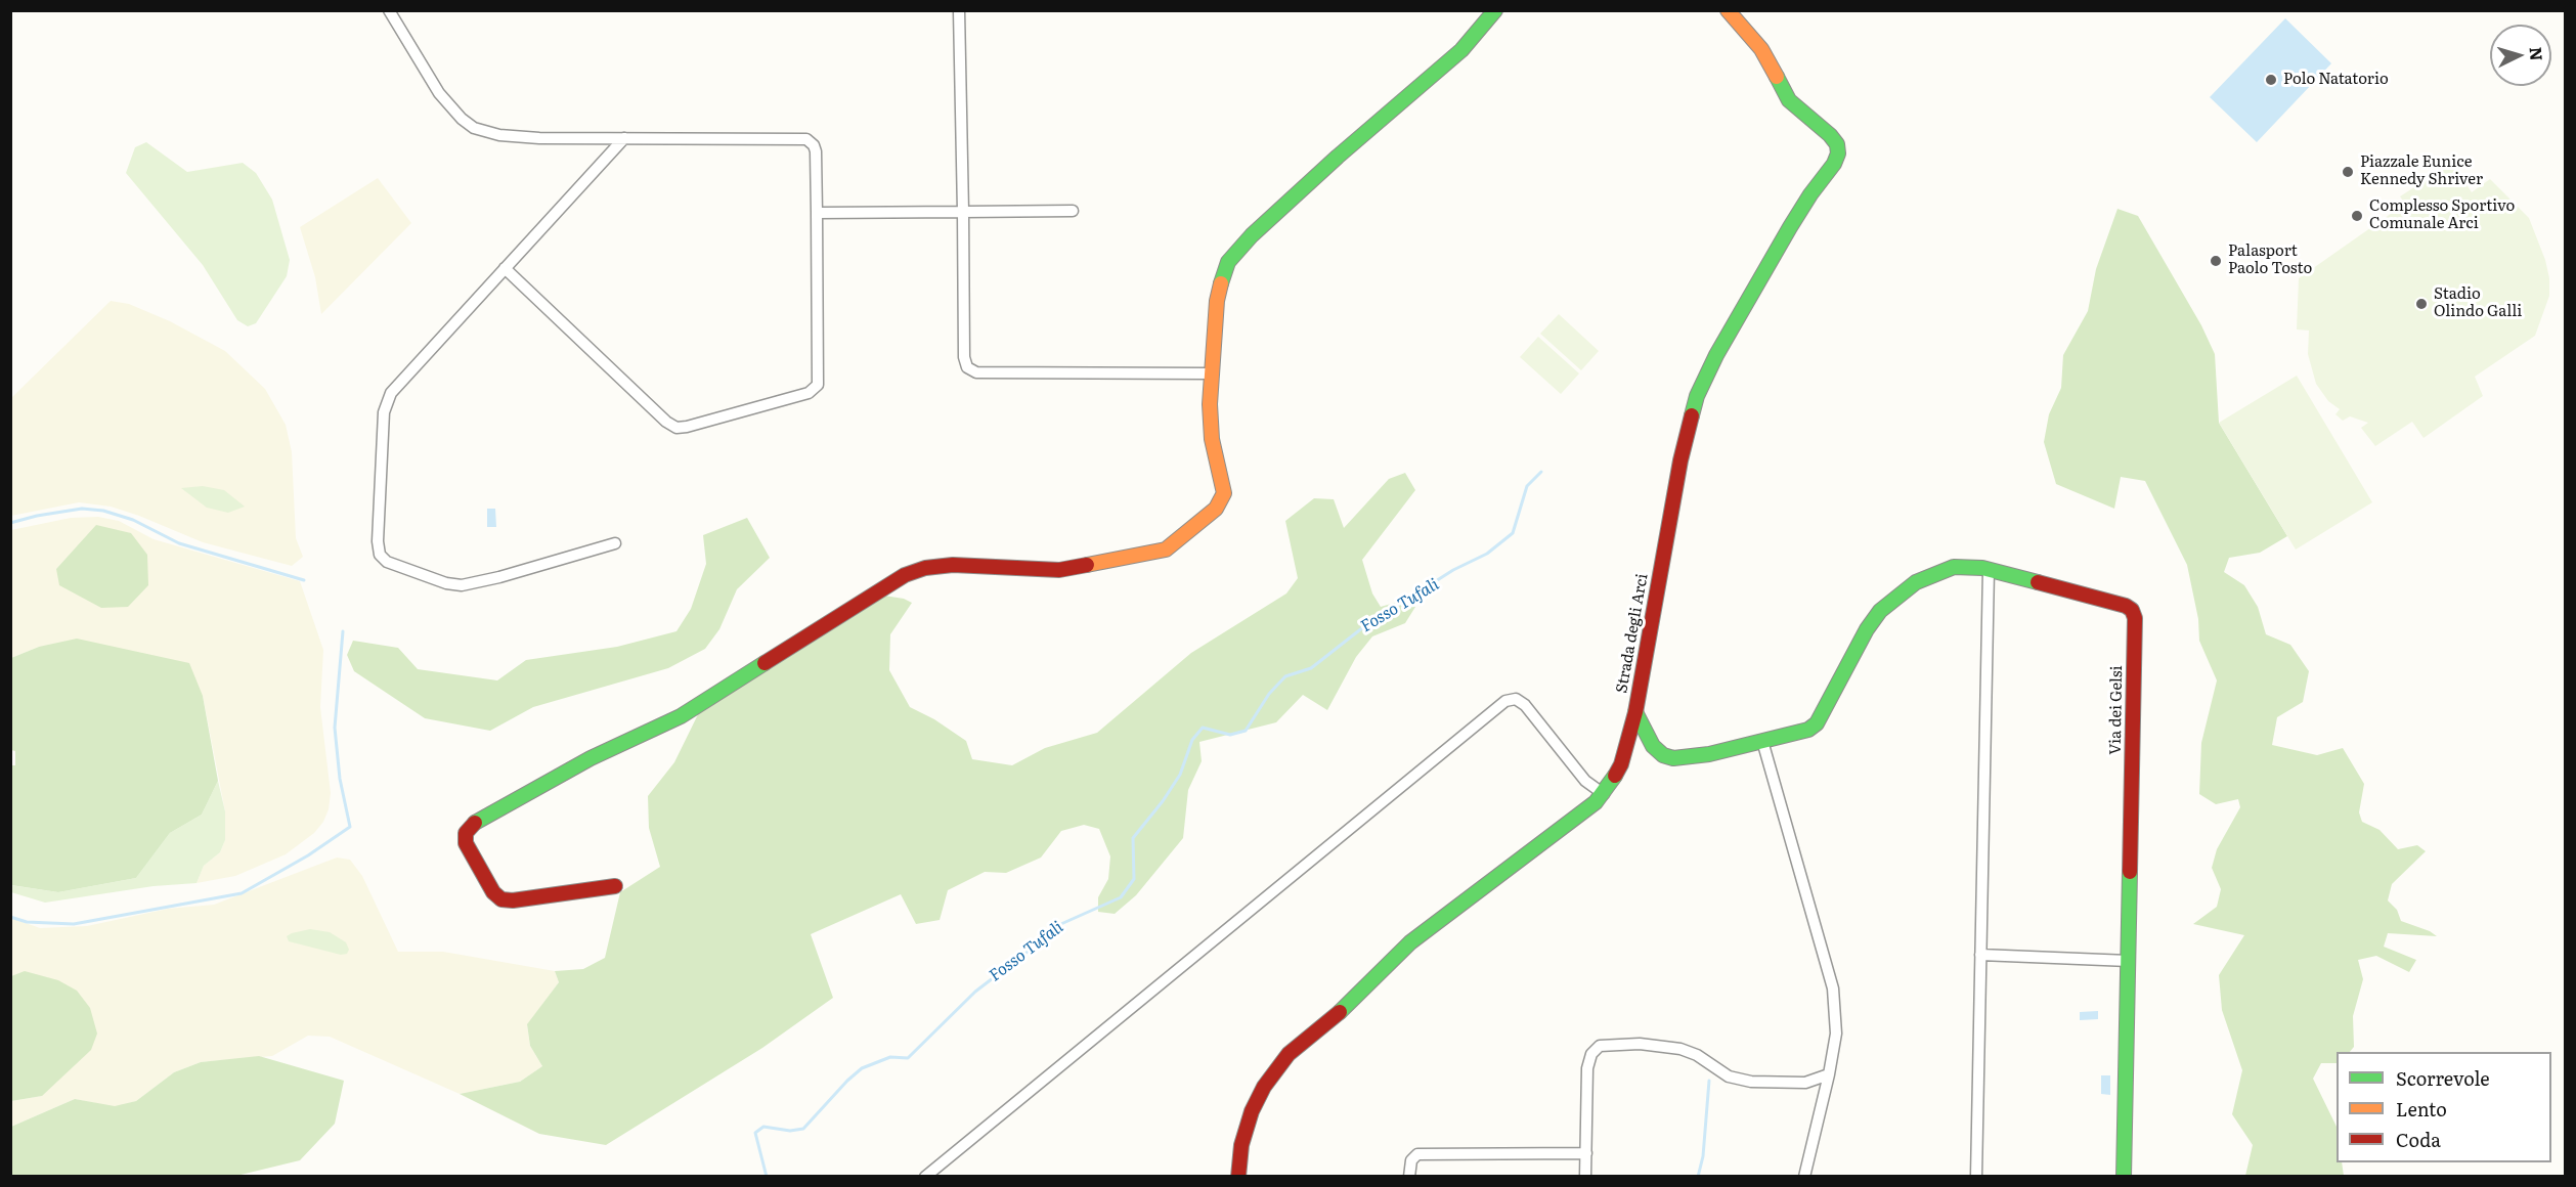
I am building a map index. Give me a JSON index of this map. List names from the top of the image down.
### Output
{
  "streets": {
    "street": ["Strada degli Arci", "Via dei Gelsi"]
  },
  "crossings": [
    ["Strada degli Arci", "Via dei Gelsi"]
  ],
  "water": ["Fosso Tufali"],
  "places": [
    "Polo Natatorio",
    "Piazzale Eunice Kennedy Shriver",
    "Complesso Sportivo Comunale Arci",
    "Palasport Paolo Tosto",
    "Stadio Olindo Galli"
  ],
  "legend": ["Scorrevole", "Lento", "Coda"],
  "north": "right"
}
